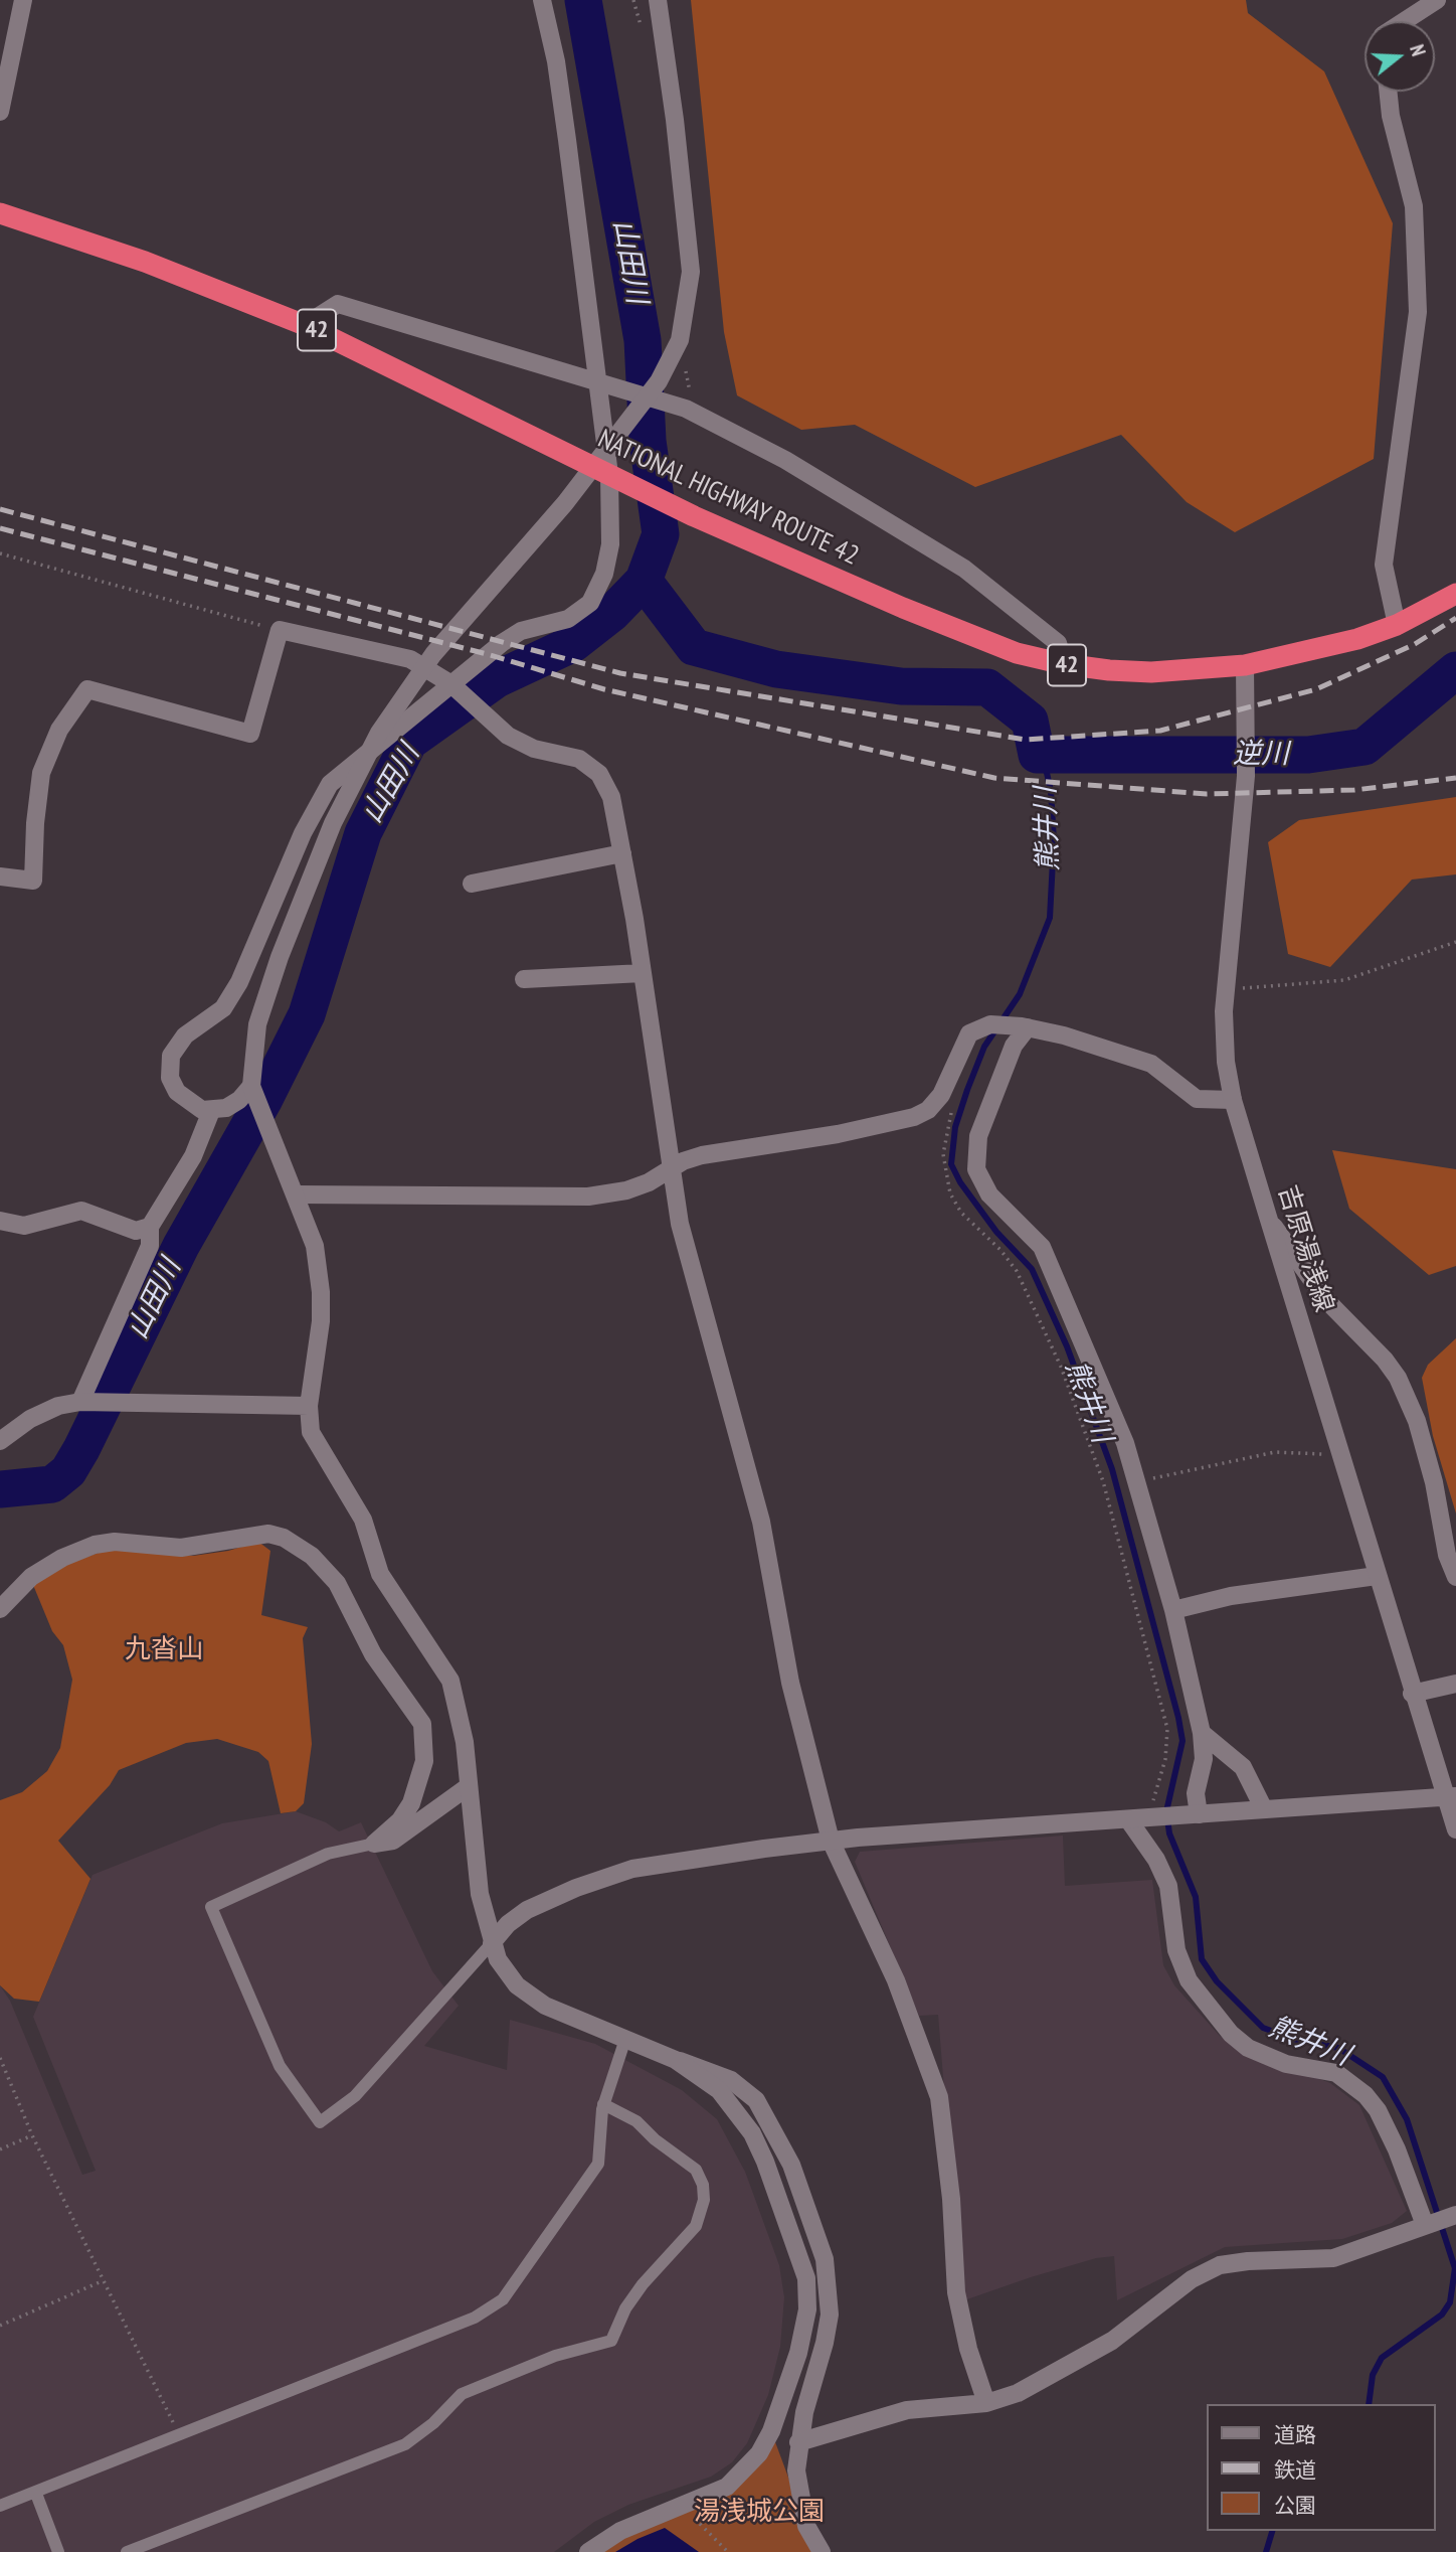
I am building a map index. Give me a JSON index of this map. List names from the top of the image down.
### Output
{
  "streets": {
    "highway": ["42", "NATIONAL HIGHWAY ROUTE 42"],
    "street": ["吉原湯浅線"]
  },
  "crossings": [
    ["NATIONAL HIGHWAY ROUTE 42", "吉原湯浅線"]
  ],
  "water": ["山田川", "逆川", "熊井川"],
  "parks": ["九沓山", "湯浅城公園"],
  "legend": ["道路", "鉄道", "公園"],
  "north": "right"
}
